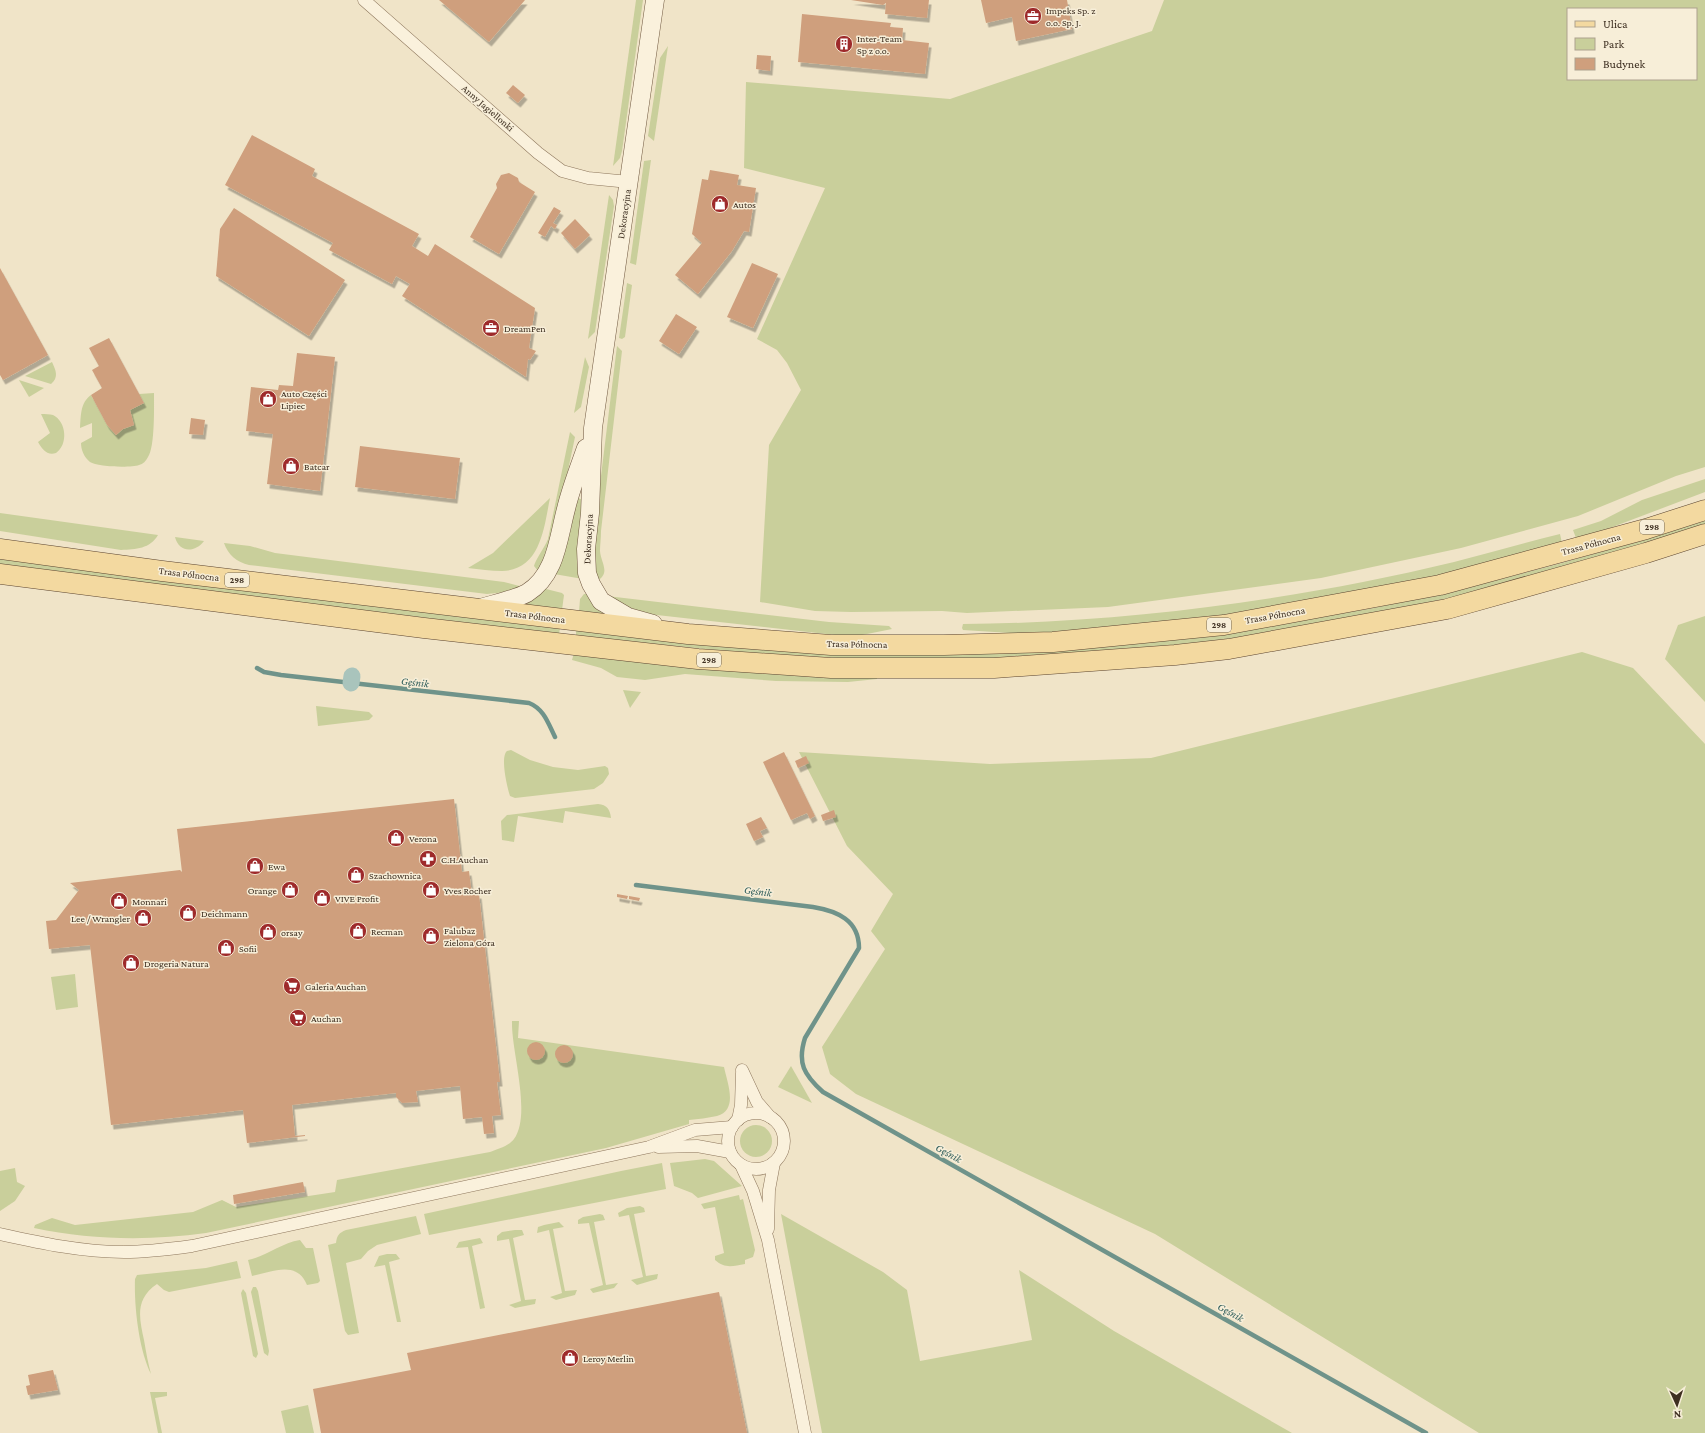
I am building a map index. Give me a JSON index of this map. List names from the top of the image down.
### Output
{
  "streets": {
    "main road": ["298", "Trasa Północna"],
    "street": ["Anny Jagiellonki", "Dekoracyjna"]
  },
  "crossings": [
    ["Anny Jagiellonki", "Dekoracyjna"],
    ["Dekoracyjna", "Trasa Północna"]
  ],
  "water": ["Gęśnik"],
  "places": {
    "office": ["Impeks Sp. z o.o. Sp. J.", "DreamPen"],
    "building": ["Inter-Team Sp z o.o."],
    "shop": [
      "Autos",
      "Auto Części Lipiec",
      "Batcar",
      "Verona",
      "Ewa",
      "Szachownica",
      "Orange",
      "Yves Rocher",
      "VIVE Profit",
      "Monnari",
      "Deichmann",
      "Lee / Wrangler",
      "Recman",
      "orsay",
      "Falubaz Zielona Góra",
      "Sofii",
      "Drogeria Natura",
      "Leroy Merlin"
    ],
    "pharmacy": ["C.H.Auchan"],
    "supermarket": ["Galeria Auchan", "Auchan"]
  },
  "legend": ["Ulica", "Park", "Budynek"],
  "north": "bottom"
}
